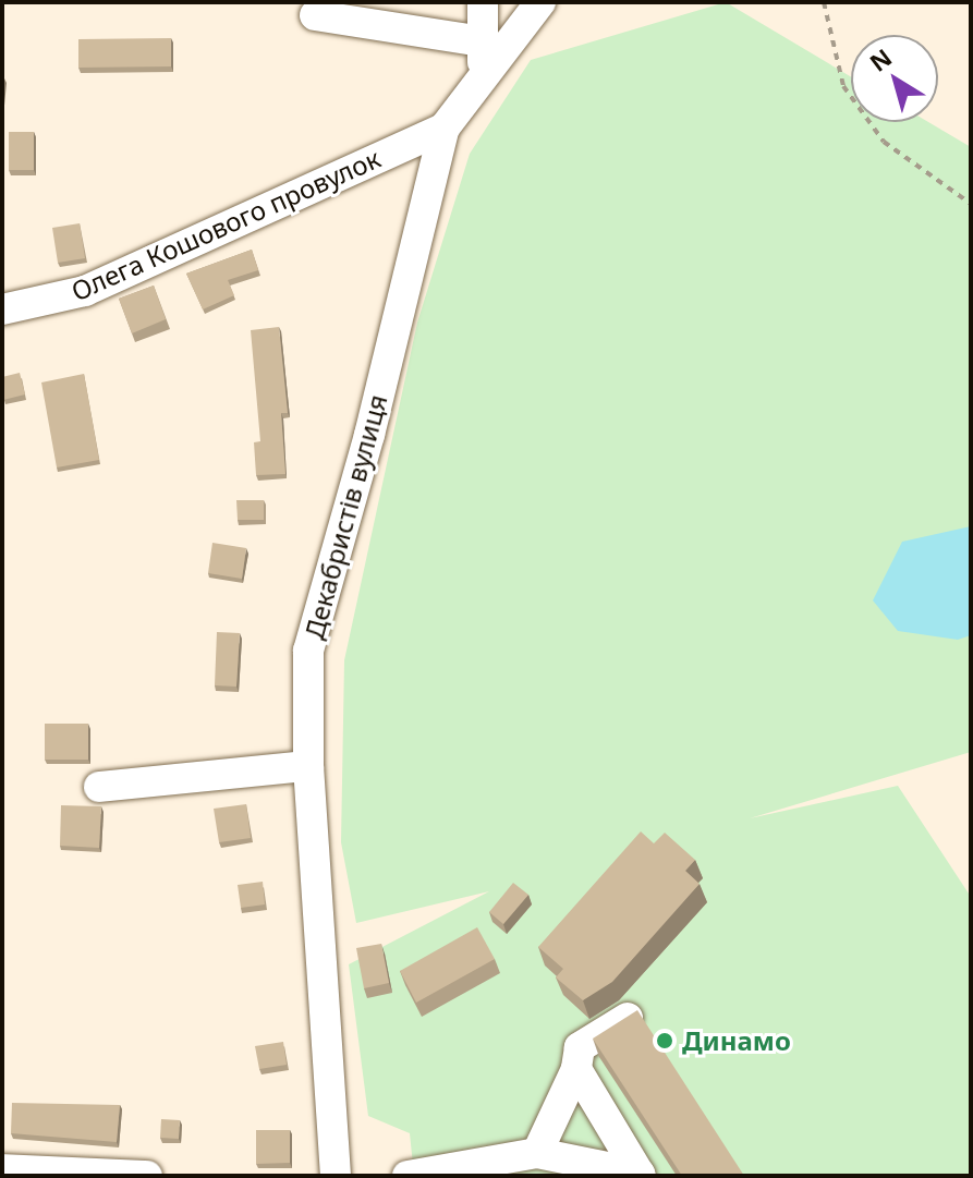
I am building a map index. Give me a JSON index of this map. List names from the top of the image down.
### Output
{
  "streets": {
    "street": ["Олега Кошового провулок", "Декабристів вулиця"]
  },
  "crossings": [
    ["Олега Кошового провулок", "Декабристів вулиця"]
  ],
  "places": ["Динамо"],
  "north": "top left"
}
